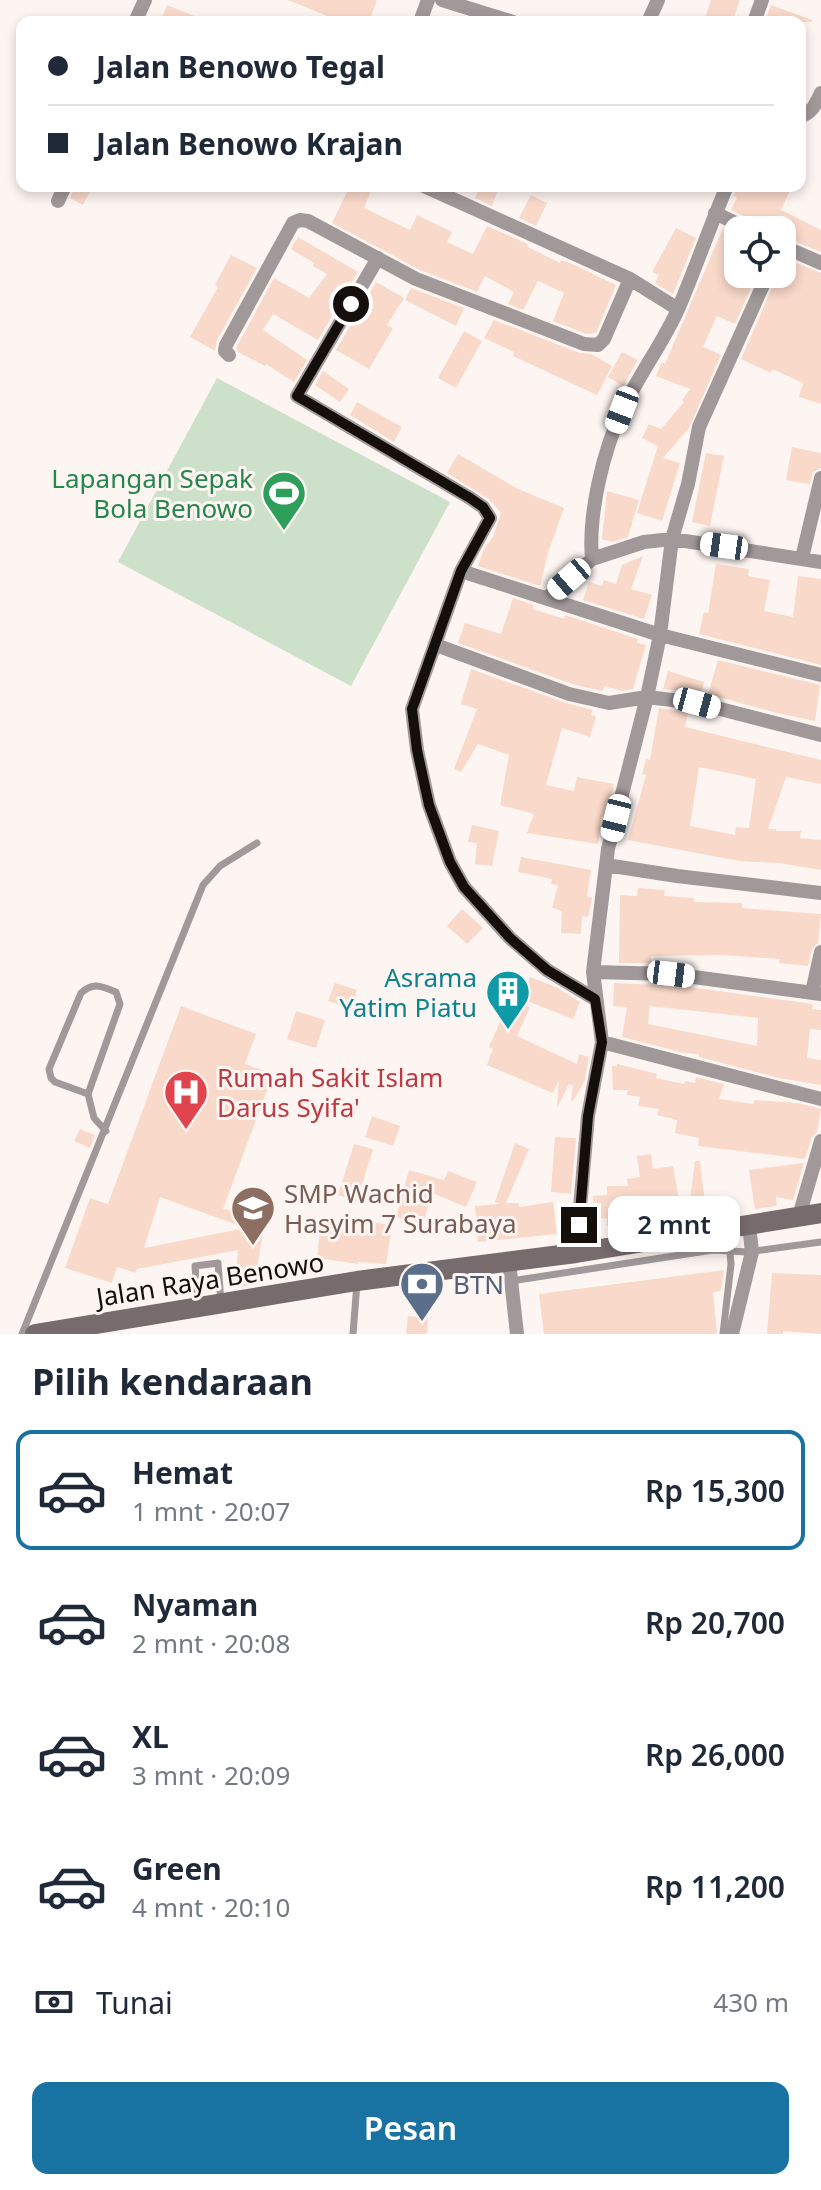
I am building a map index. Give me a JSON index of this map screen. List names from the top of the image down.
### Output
{
  "streets": {
    "main road": ["Jalan Raya Benowo"]
  },
  "places": {
    "sports": ["Lapangan Sepak Bola Benowo"],
    "building": ["Asrama Yatim Piatu"],
    "hospital": ["Rumah Sakit Islam Darus Syifa'"],
    "school or university": ["SMP Wachid Hasyim 7 Surabaya"],
    "bank": ["BTN"]
  },
  "page": {
    "banner": ["Jalan Benowo Tegal", "Jalan Benowo Krajan"],
    "bubble": "2 mnt",
    "heading": "Pilih kendaraan",
    "list": [
      {
        "name": "Hemat",
        "note": "1 mnt · 20:07",
        "value": "Rp 15,300"
      },
      {
        "name": "Nyaman",
        "note": "2 mnt · 20:08",
        "value": "Rp 20,700"
      },
      {
        "name": "XL",
        "note": "3 mnt · 20:09",
        "value": "Rp 26,000"
      },
      {
        "name": "Green",
        "note": "4 mnt · 20:10",
        "value": "Rp 11,200"
      }
    ],
    "pay": ["Tunai", "430 m"],
    "buttons": "Pesan"
  }
}
